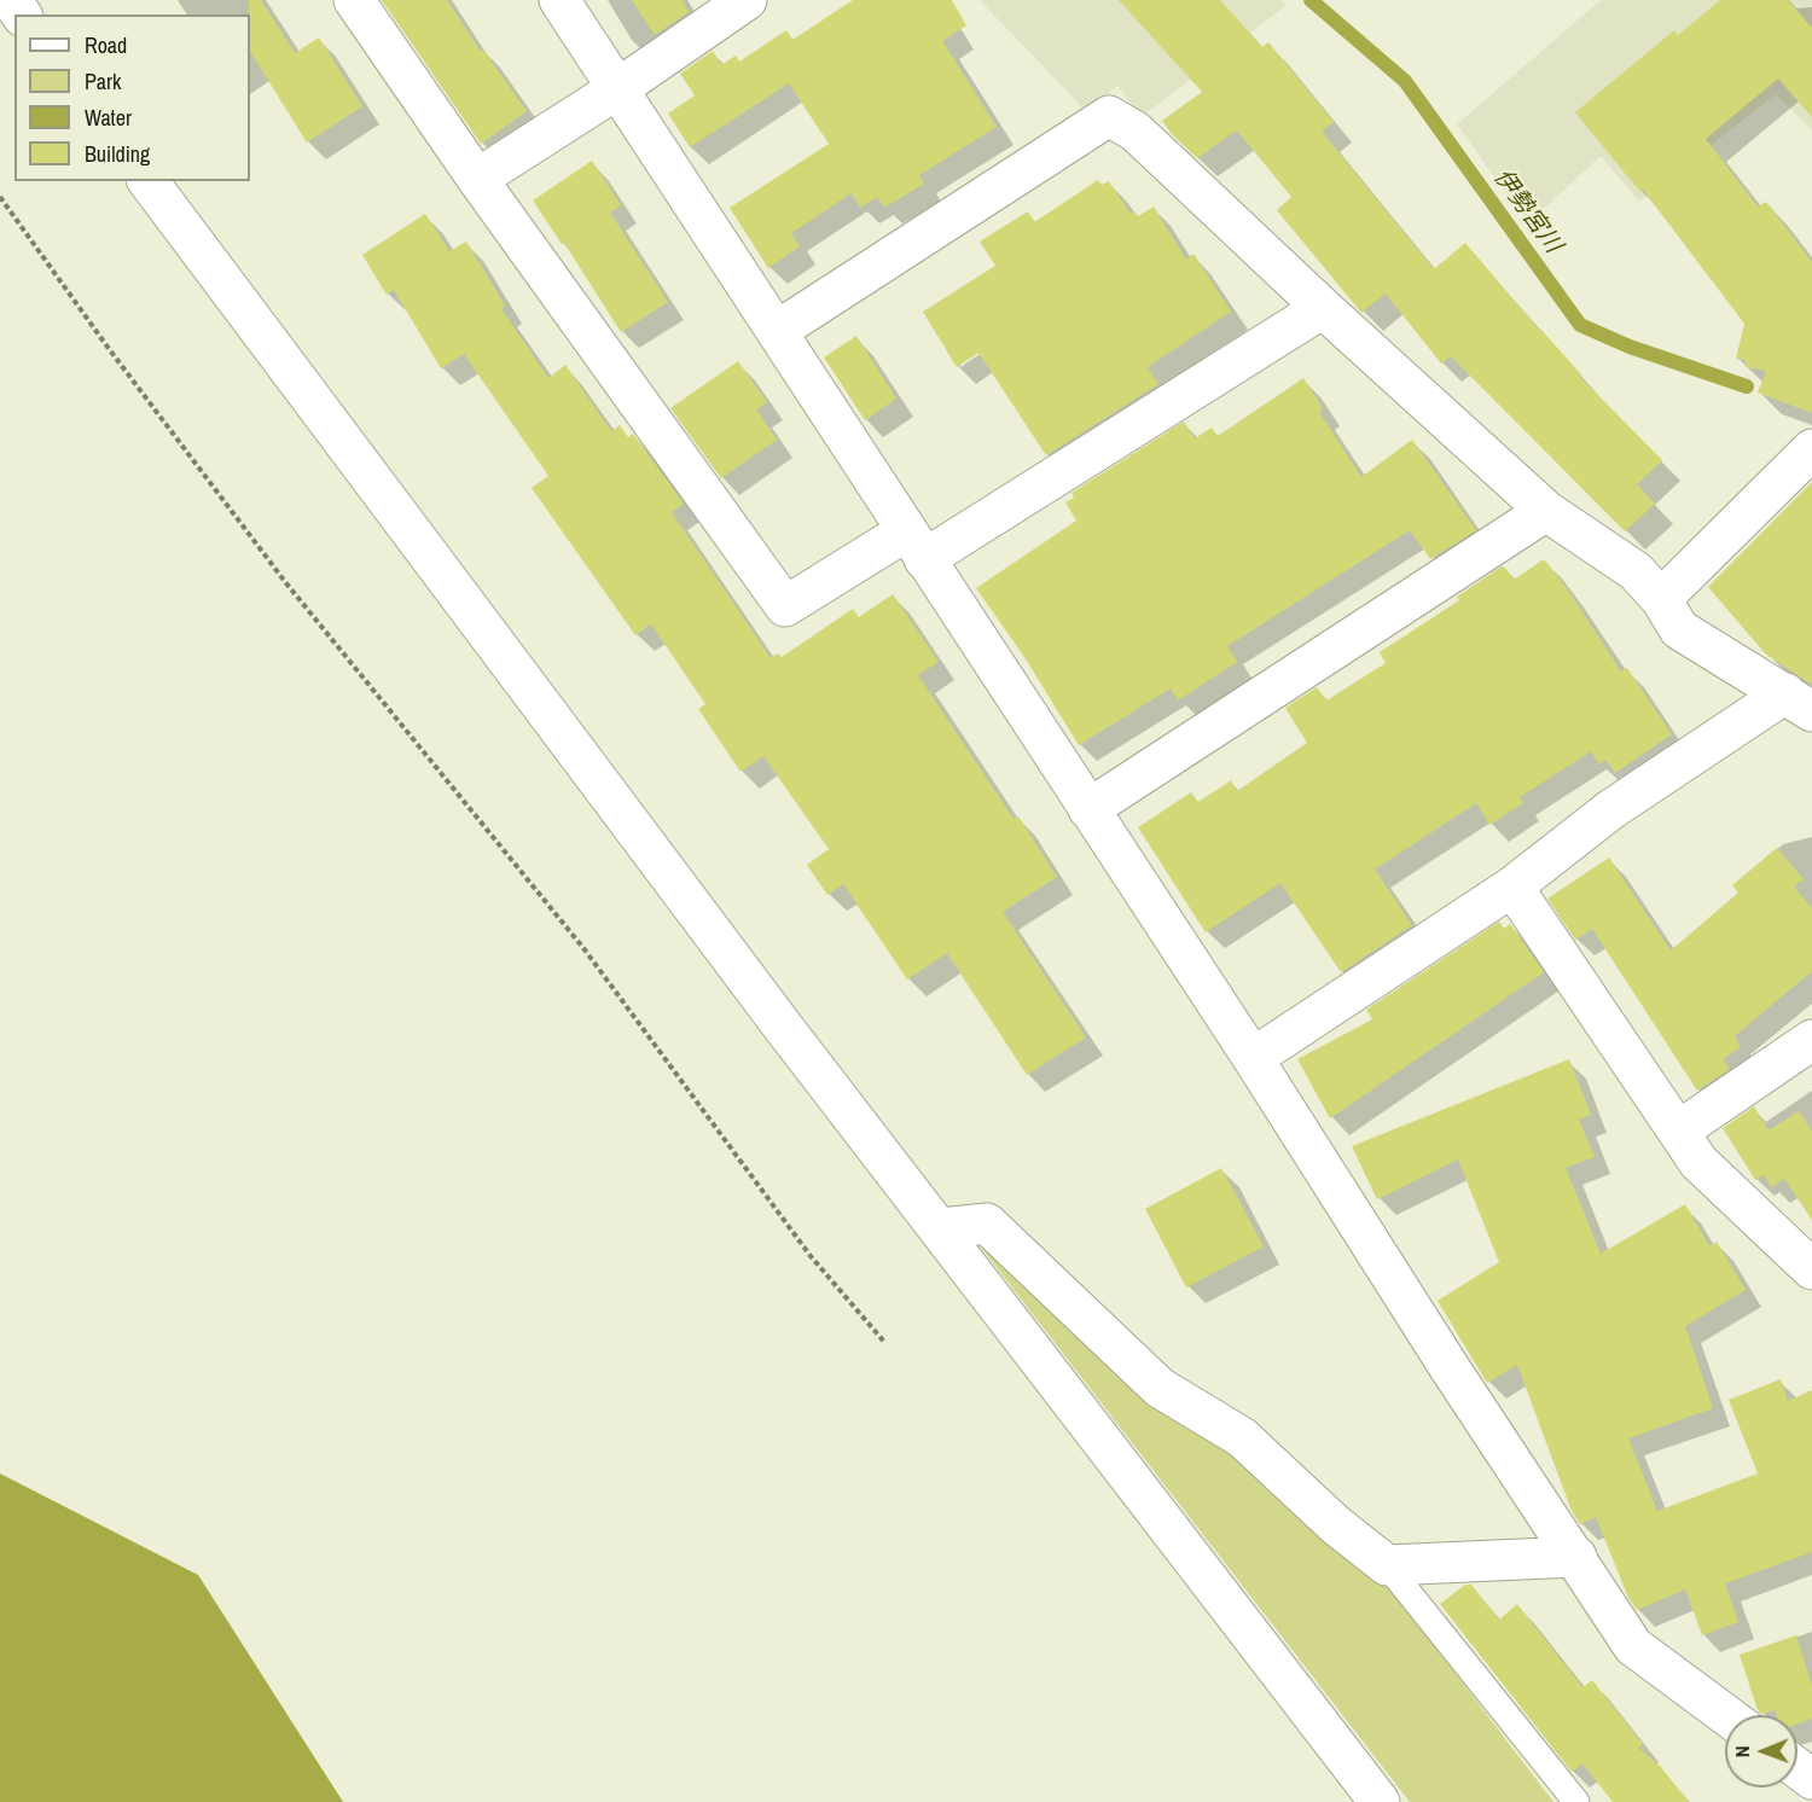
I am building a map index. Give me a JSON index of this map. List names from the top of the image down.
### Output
{
  "water": ["伊勢宮川"],
  "legend": [
    "Road",
    "Park",
    "Water",
    "Building"
  ],
  "north": "left"
}
